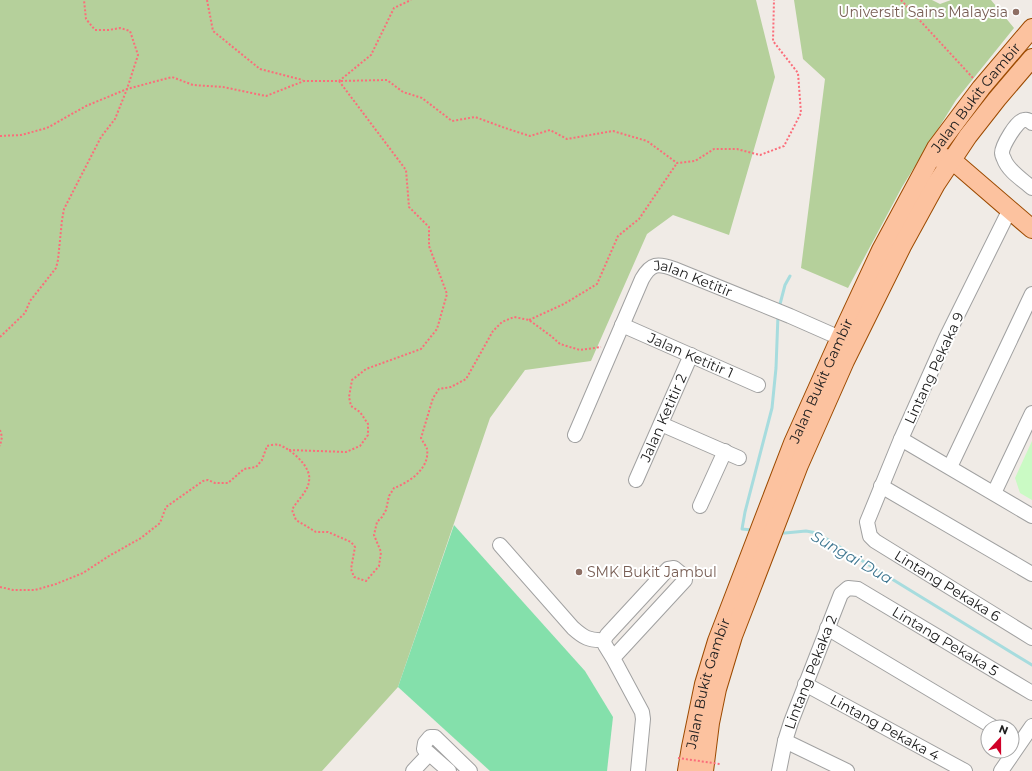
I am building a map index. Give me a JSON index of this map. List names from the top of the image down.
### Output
{
  "streets": {
    "main road": ["Jalan Bukit Gambir"],
    "street": [
      "Jalan Ketitir",
      "Jalan Ketitir 1",
      "Lintang Pekaka 9",
      "Jalan Ketitir 2",
      "Lintang Pekaka 6",
      "Lintang Pekaka 5",
      "Lintang Pekaka 2",
      "Lintang Pekaka 4"
    ]
  },
  "crossings": [
    ["Jalan Bukit Gambir", "Jalan Ketitir"],
    ["Jalan Ketitir", "Jalan Ketitir 1"],
    ["Jalan Ketitir 1", "Jalan Ketitir 2"],
    ["Lintang Pekaka 9", "Lintang Pekaka 6"],
    ["Lintang Pekaka 5", "Lintang Pekaka 2"],
    ["Lintang Pekaka 2", "Lintang Pekaka 4"]
  ],
  "water": ["Sungai Dua"],
  "places": ["Universiti Sains Malaysia", "SMK Bukit Jambul"],
  "north": "top"
}
